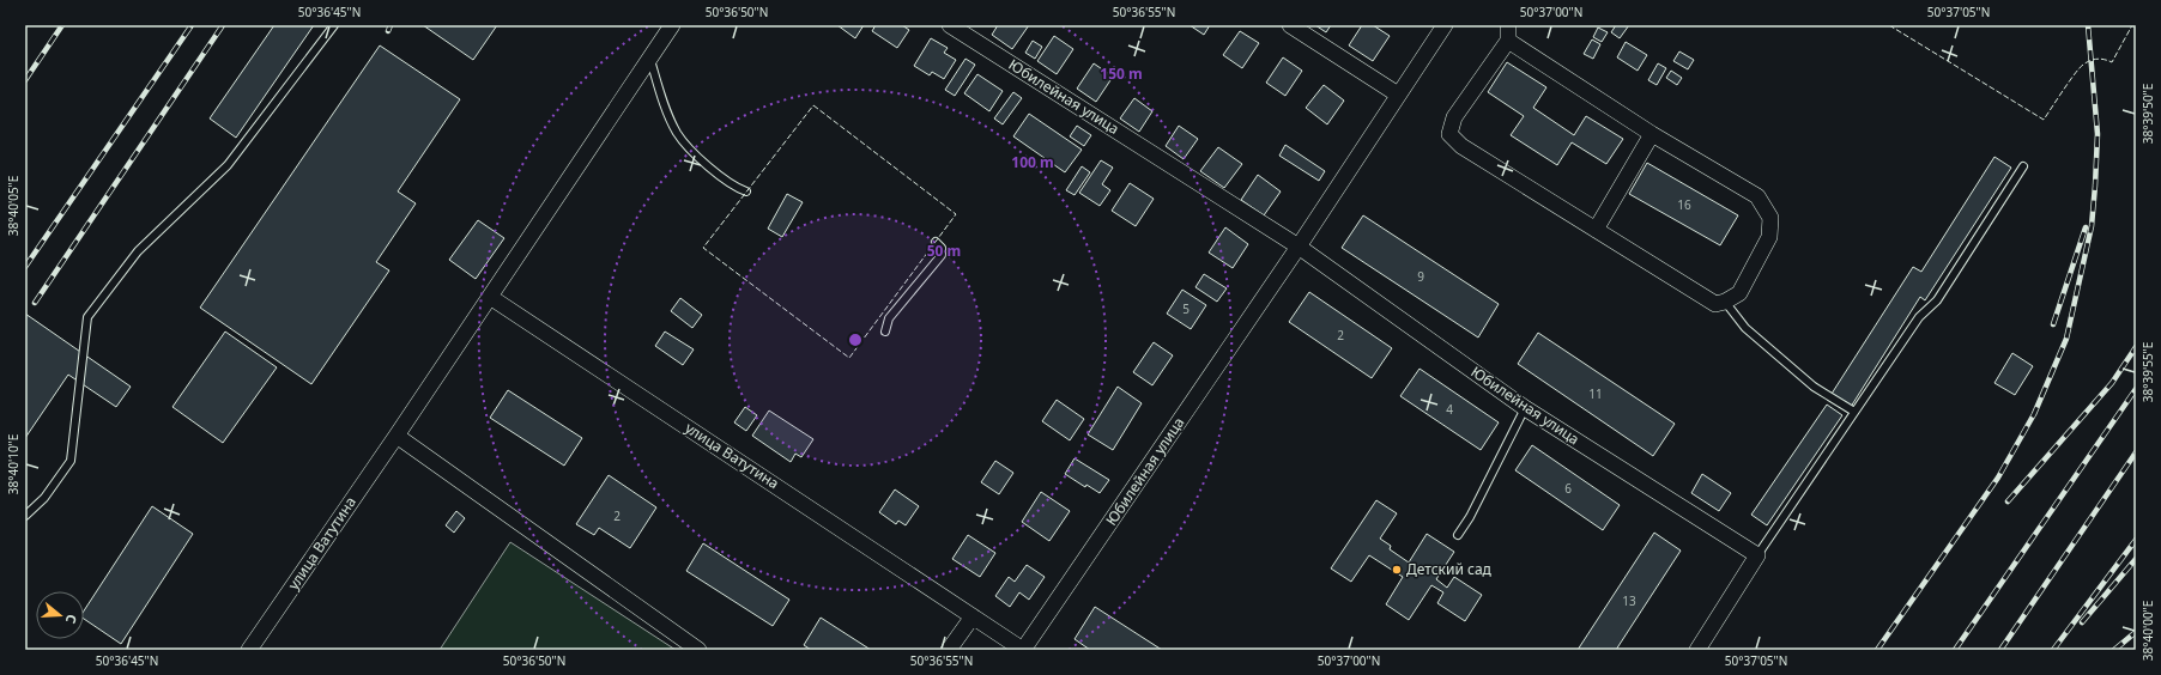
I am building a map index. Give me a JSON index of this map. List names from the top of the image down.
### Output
{
  "streets": {
    "street": ["Юбилейная улица", "улица Ватутина"]
  },
  "crossings": [
    ["Юбилейная улица", "улица Ватутина"]
  ],
  "places": ["Детский сад"],
  "house_numbers": [
    "16",
    "9",
    "5",
    "2",
    "11",
    "4",
    "6",
    "2",
    "13"
  ],
  "north": "right",
  "coordinates": [
    "50°36'45\"N",
    "50°36'50\"N",
    "50°36'55\"N",
    "50°37'00\"N",
    "50°37'05\"N",
    "38°39'50\"E",
    "38°40'05\"E",
    "38°39'55\"E",
    "38°40'10\"E",
    "38°40'00\"E"
  ],
  "rings": ["150 m", "100 m", "50 m"]
}
